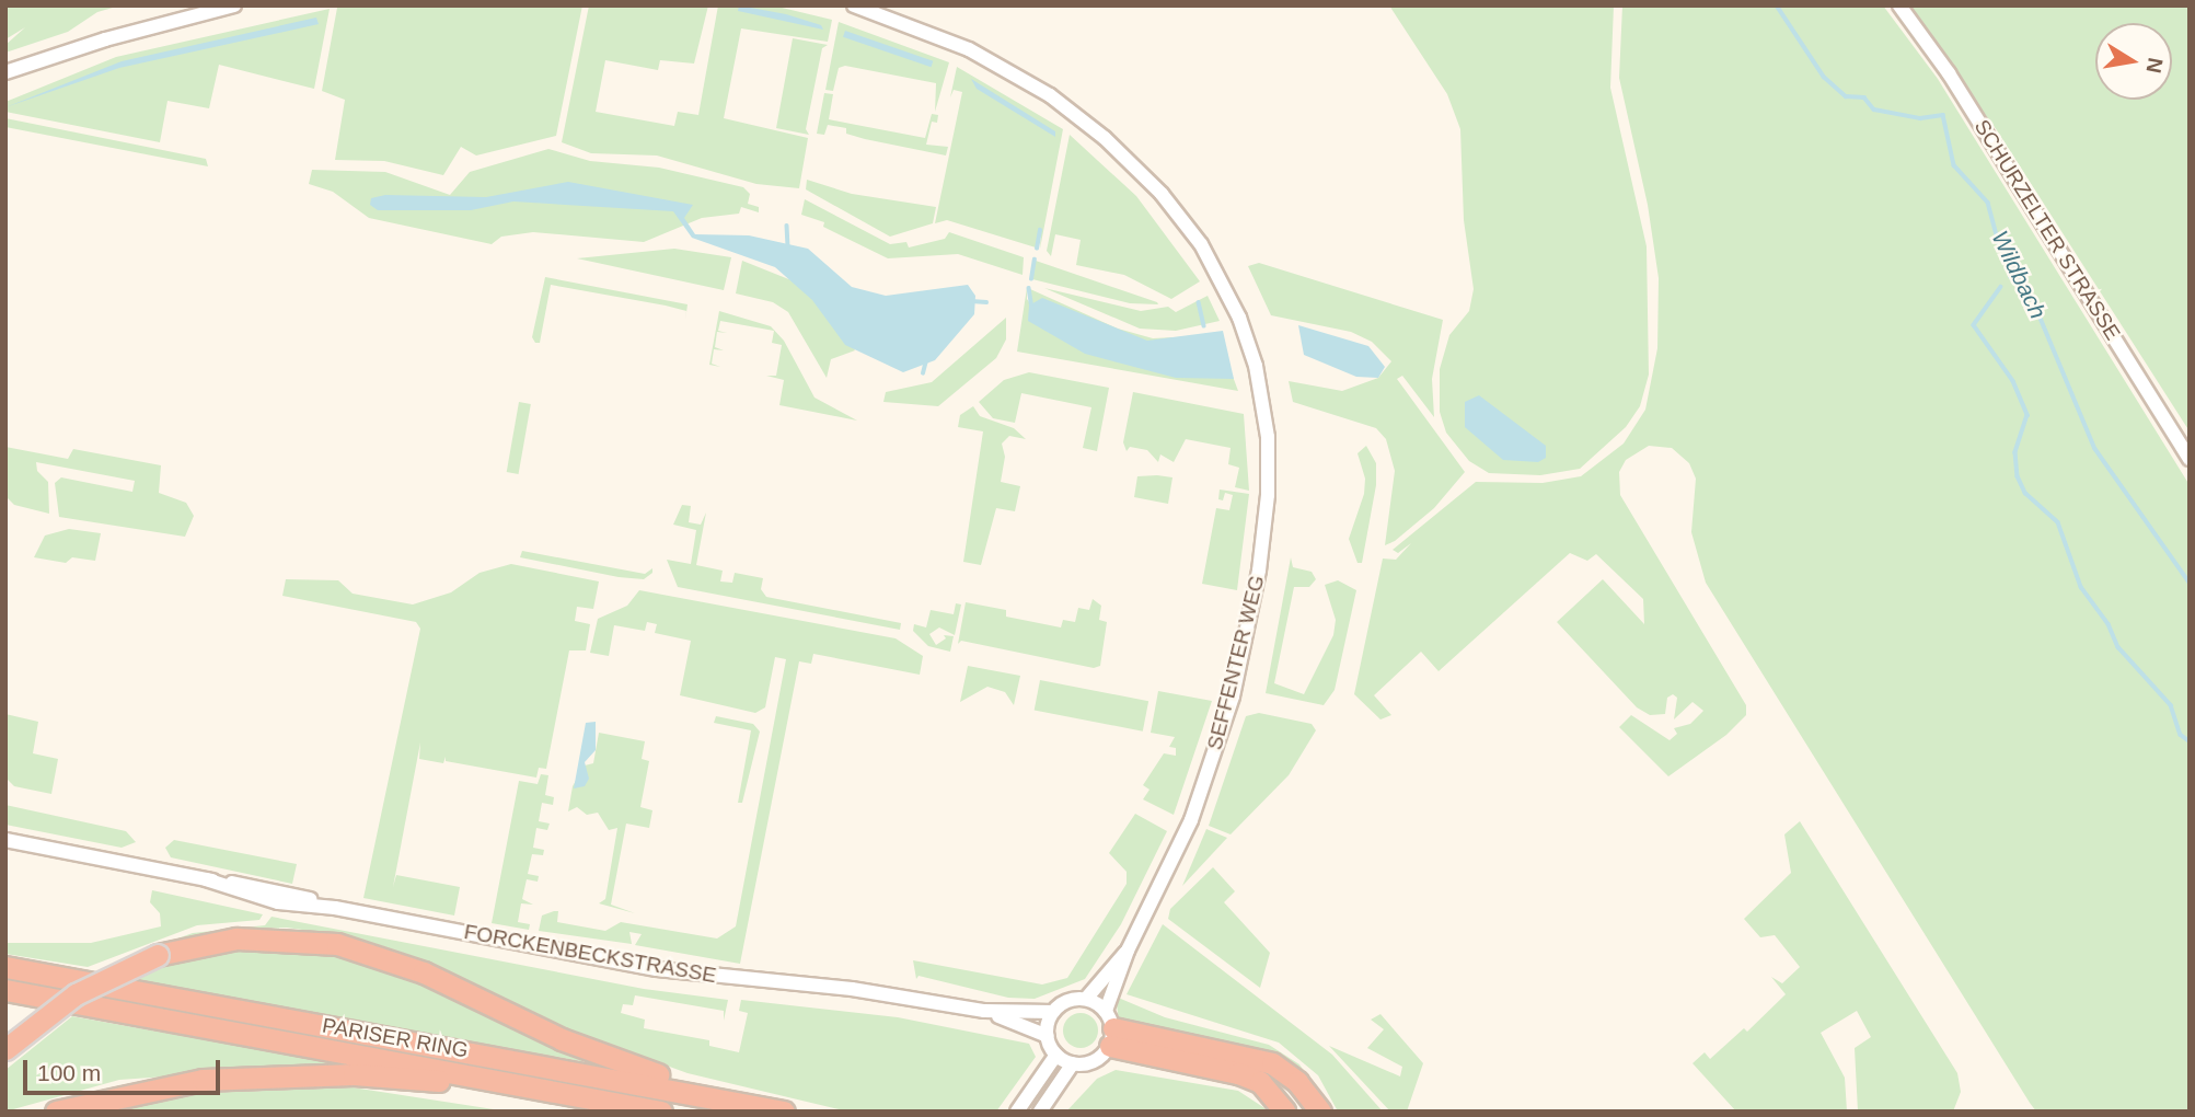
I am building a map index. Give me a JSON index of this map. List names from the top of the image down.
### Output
{
  "streets": {
    "highway": ["PARISER RING"],
    "street": ["SCHURZELTER STRASSE", "SEFFENTER WEG", "FORCKENBECKSTRASSE"]
  },
  "crossings": [
    ["SEFFENTER WEG", "FORCKENBECKSTRASSE"]
  ],
  "water": ["Wildbach"],
  "scale_bar": "100 m",
  "north": "right"
}
